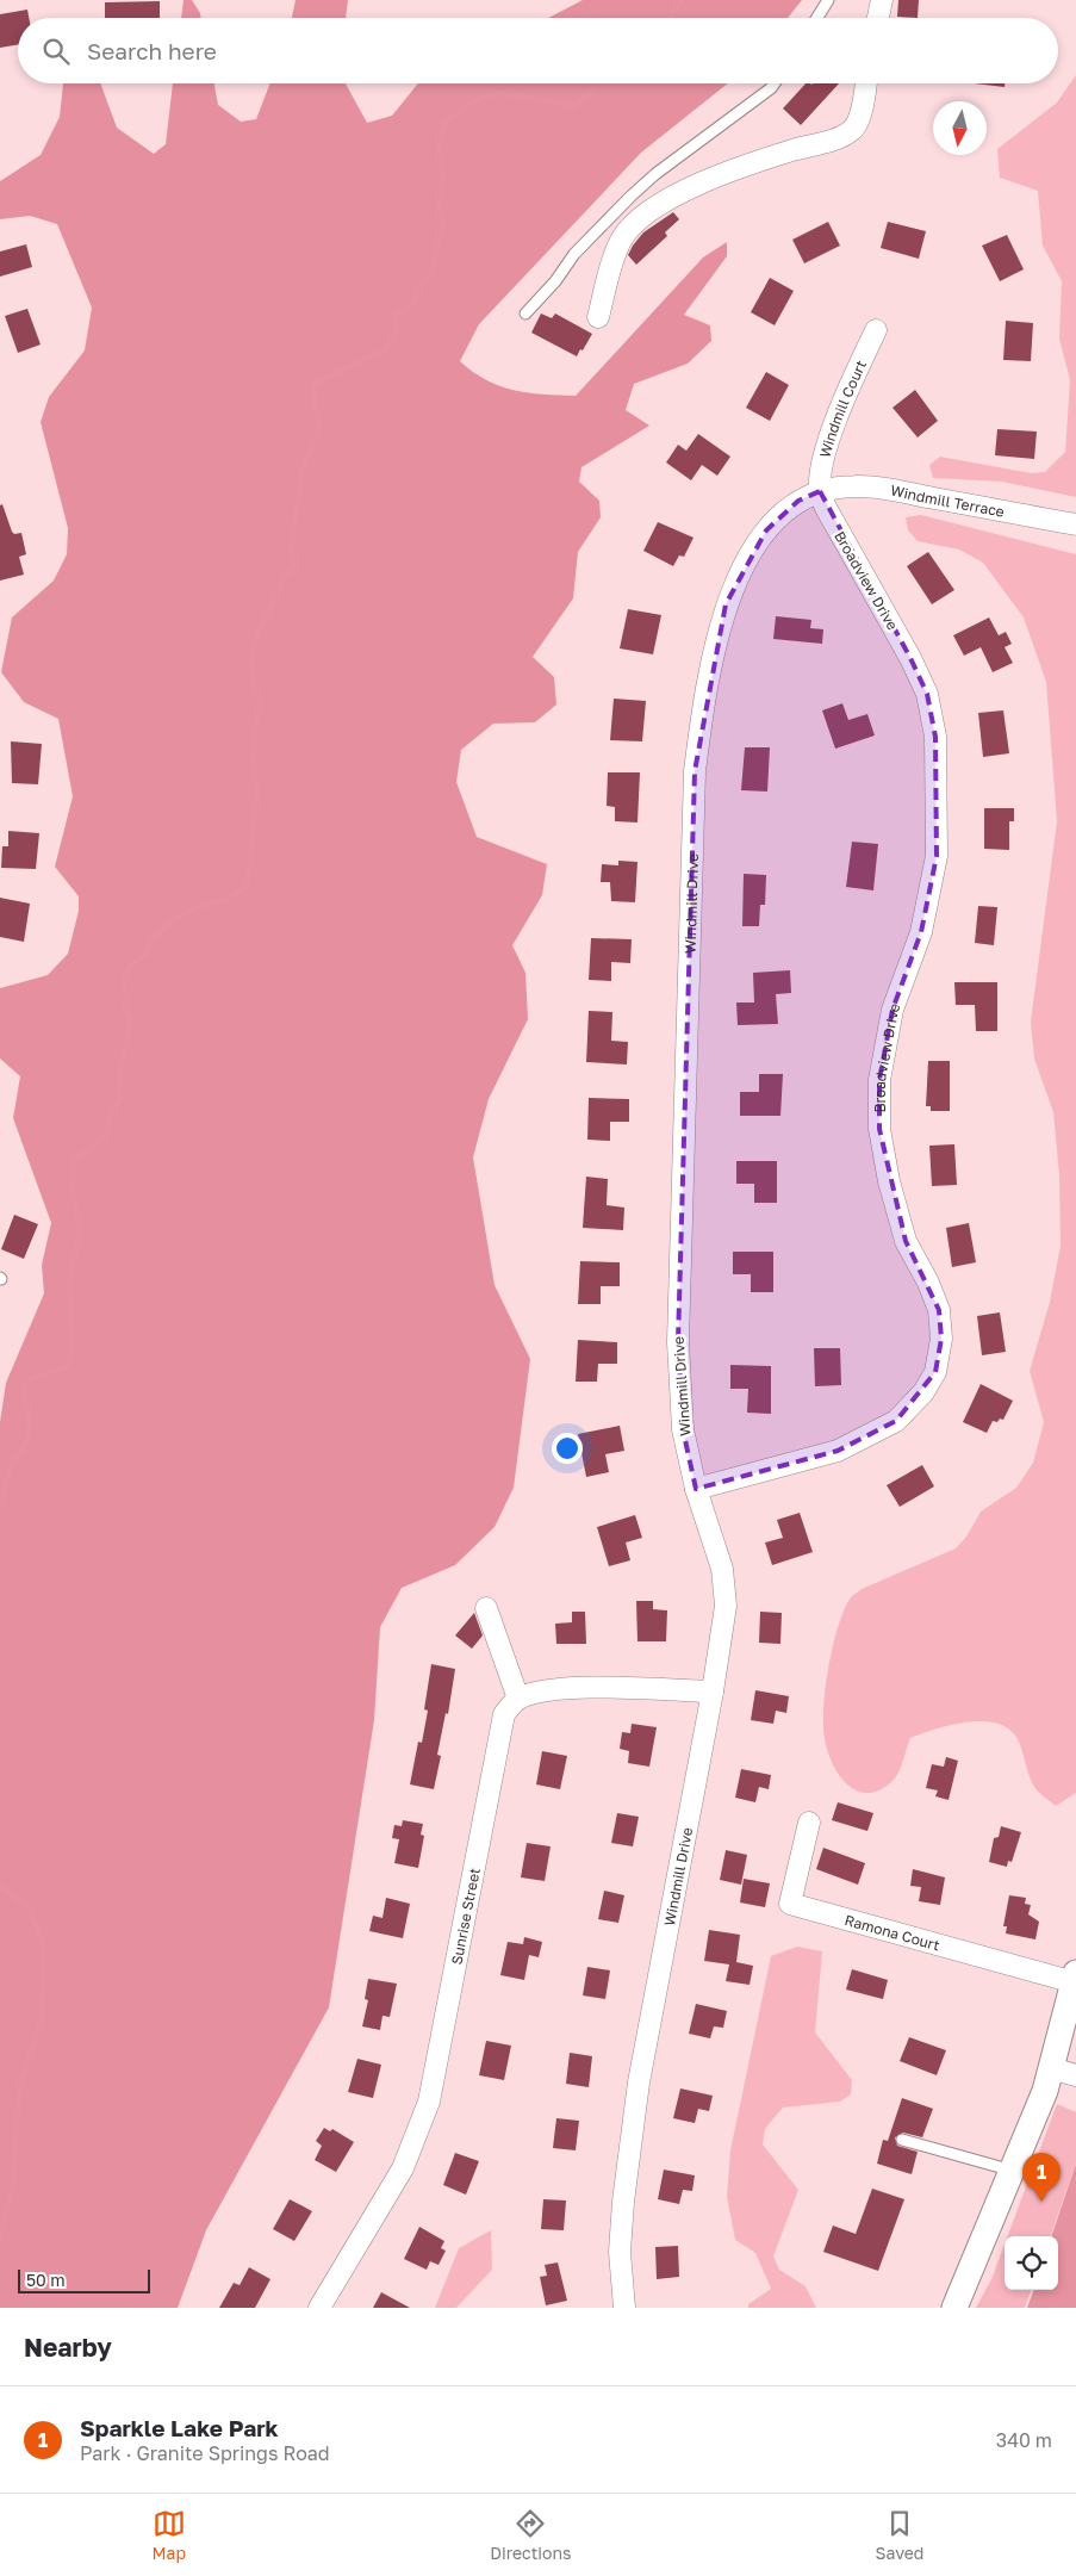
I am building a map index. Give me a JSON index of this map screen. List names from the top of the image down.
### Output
{
  "streets": {
    "street": [
      "Windmill Court",
      "Windmill Terrace",
      "Broadview Drive",
      "Windmill Drive",
      "Sunrise Street",
      "Ramona Court"
    ]
  },
  "crossings": [
    ["Windmill Court", "Windmill Terrace"],
    ["Windmill Court", "Broadview Drive"],
    ["Windmill Court", "Windmill Drive"],
    ["Windmill Terrace", "Broadview Drive"],
    ["Windmill Terrace", "Windmill Drive"],
    ["Broadview Drive", "Windmill Drive"]
  ],
  "scale_bar": "50 m",
  "north": "bottom",
  "page": {
    "search": "Search here",
    "pins": "1",
    "scale": "50 m",
    "heading": "Nearby",
    "list": [
      {
        "mark": "1",
        "name": "Sparkle Lake Park",
        "note": "Park · Granite Springs Road",
        "value": "340 m"
      }
    ],
    "nav": ["Map", "Directions", "Saved"]
  }
}
